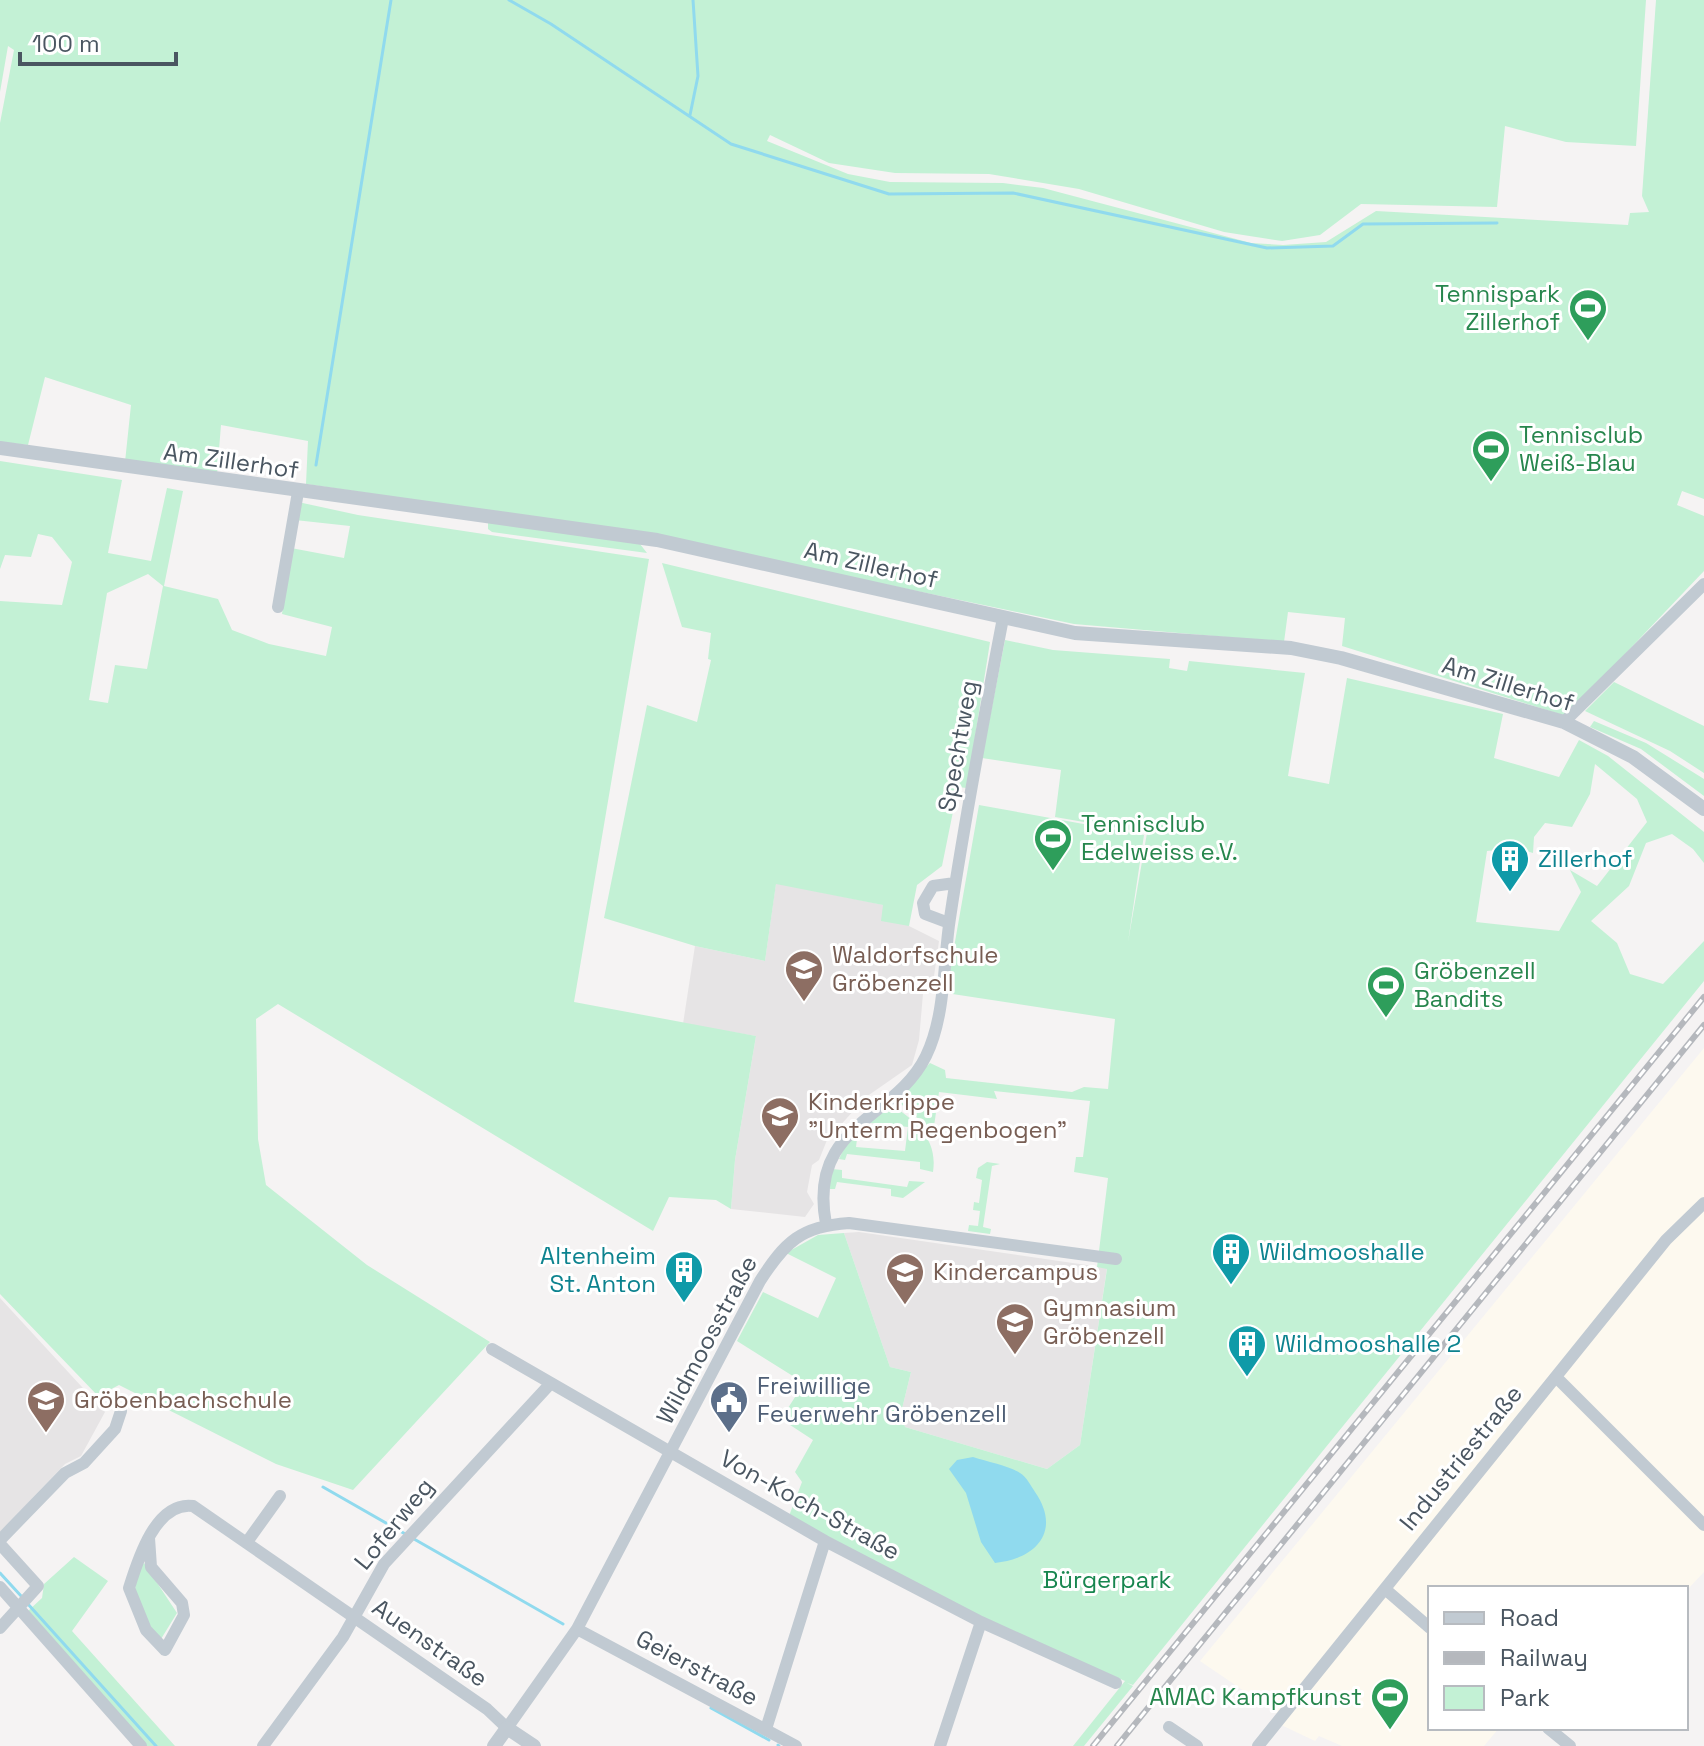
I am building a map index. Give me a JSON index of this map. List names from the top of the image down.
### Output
{
  "streets": {
    "street": [
      "Am Zillerhof",
      "Spechtweg",
      "Wildmoosstraße",
      "Industriestraße",
      "Von-Koch-Straße",
      "Loferweg",
      "Auenstraße",
      "Geierstraße"
    ]
  },
  "crossings": [
    ["Am Zillerhof", "Spechtweg"],
    ["Spechtweg", "Wildmoosstraße"],
    ["Wildmoosstraße", "Von-Koch-Straße"],
    ["Wildmoosstraße", "Auenstraße"],
    ["Wildmoosstraße", "Geierstraße"],
    ["Von-Koch-Straße", "Loferweg"],
    ["Loferweg", "Auenstraße"]
  ],
  "parks": ["Bürgerpark"],
  "places": {
    "sports": [
      "Tennispark Zillerhof",
      "Tennisclub Weiß-Blau",
      "Tennisclub Edelweiss e.V.",
      "Gröbenzell Bandits",
      "AMAC Kampfkunst"
    ],
    "building": [
      "Zillerhof",
      "Wildmooshalle",
      "Altenheim St. Anton",
      "Wildmooshalle 2"
    ],
    "school or university": [
      "Waldorfschule Gröbenzell",
      "Kinderkrippe \"Unterm Regenbogen\"",
      "Kindercampus",
      "Gymnasium Gröbenzell",
      "Gröbenbachschule"
    ],
    "public building": ["Freiwillige Feuerwehr Gröbenzell"]
  },
  "legend": ["Road", "Railway", "Park"],
  "scale_bar": "100 m"
}
